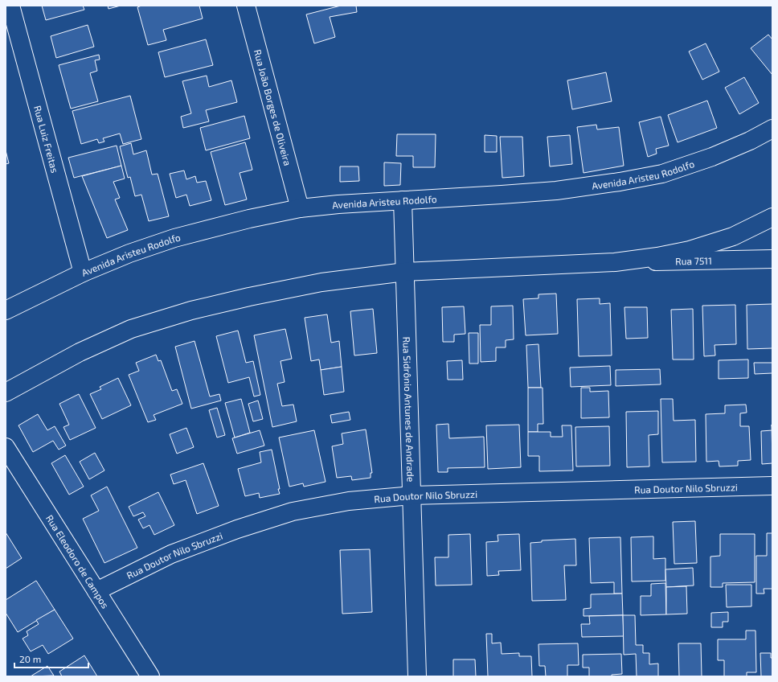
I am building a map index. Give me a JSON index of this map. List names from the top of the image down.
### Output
{
  "streets": {
    "street": [
      "Rua João Borges de Oliveira",
      "Rua Luiz Freitas",
      "Avenida Aristeu Rodolfo",
      "Rua 7511",
      "Rua Sidrônio Antunes de Andrade",
      "Rua Doutor Nilo Sbruzzi",
      "Rua Eleodoro de Campos"
    ]
  },
  "crossings": [
    ["Rua João Borges de Oliveira", "Avenida Aristeu Rodolfo"],
    ["Rua Luiz Freitas", "Avenida Aristeu Rodolfo"],
    ["Avenida Aristeu Rodolfo", "Rua Sidrônio Antunes de Andrade"],
    ["Rua Sidrônio Antunes de Andrade", "Rua Doutor Nilo Sbruzzi"],
    ["Rua Doutor Nilo Sbruzzi", "Rua Eleodoro de Campos"]
  ],
  "scale_bar": "20 m"
}
